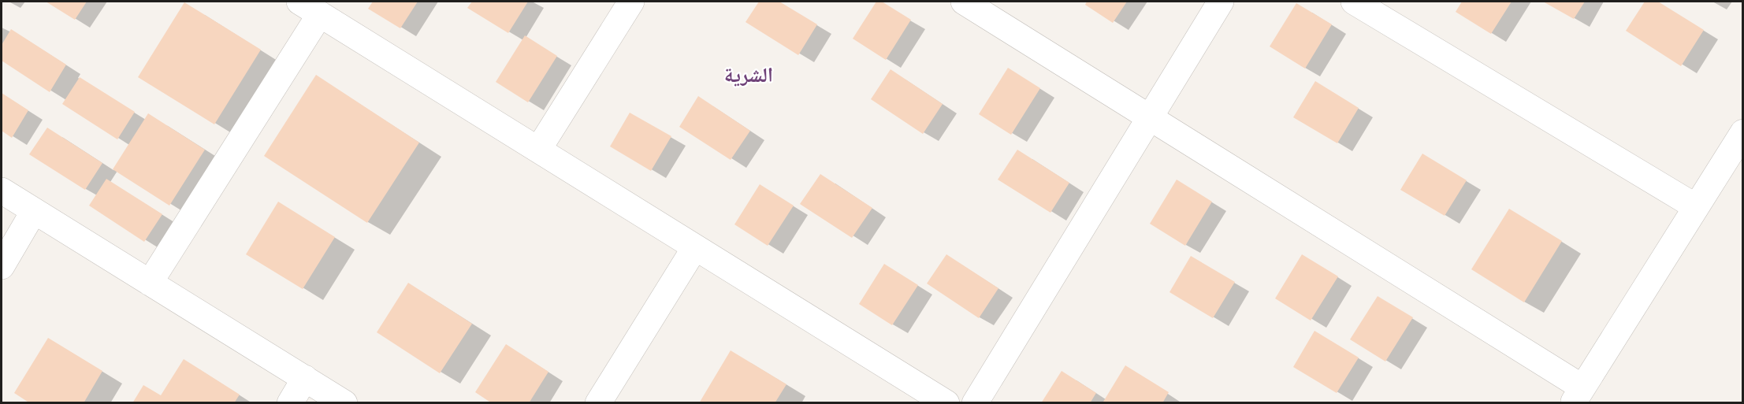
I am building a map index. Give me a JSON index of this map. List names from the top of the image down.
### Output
{
  "districts": ["الشرية"]
}
